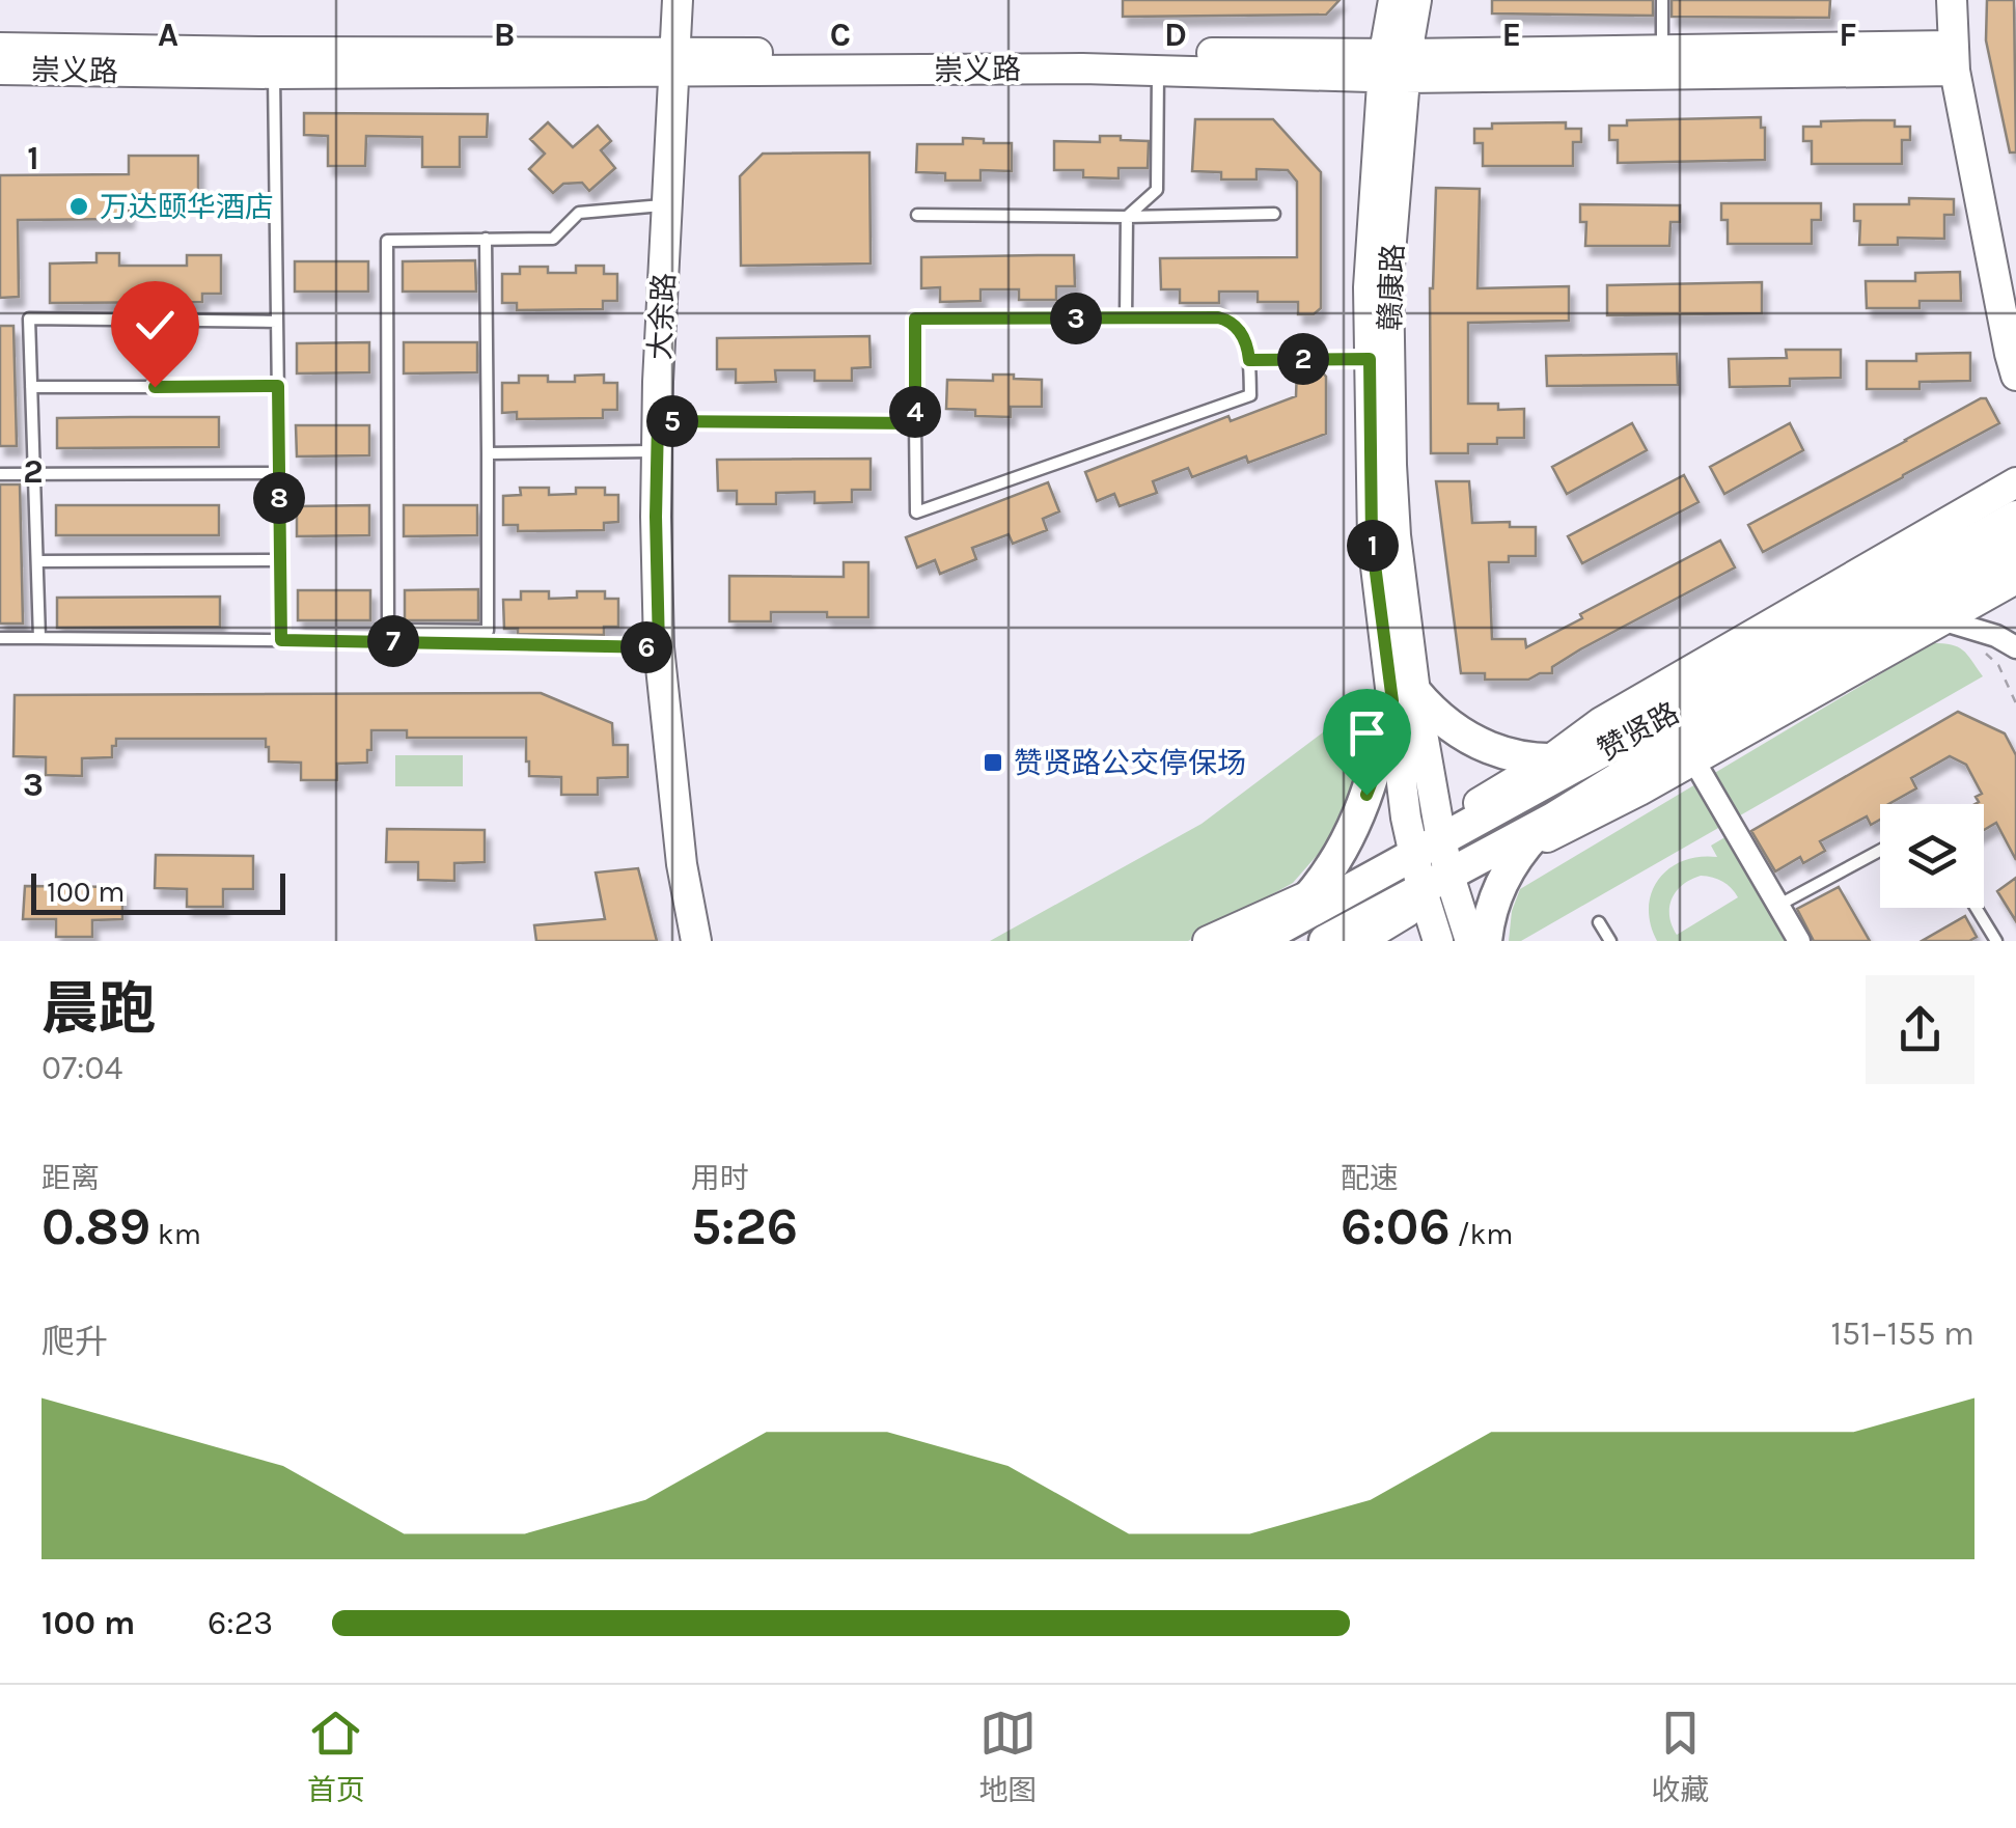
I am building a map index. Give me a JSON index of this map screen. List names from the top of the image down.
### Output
{
  "streets": {
    "main road": [
      "崇义路",
      "赣康路",
      "大余路",
      "赞贤路"
    ]
  },
  "crossings": [
    ["崇义路", "赣康路"],
    ["崇义路", "大余路"],
    ["赣康路", "赞贤路"]
  ],
  "places": {
    "other": ["万达颐华酒店"],
    "transit": ["赞贤路公交停保场"]
  },
  "scale_bar": "100 m",
  "page": {
    "pins": [
      "3",
      "2",
      "4",
      "5",
      "8",
      "1",
      "7",
      "6"
    ],
    "scale": "100 m",
    "heading": ["晨跑", "07:04"],
    "stats": [
      ["距离", "0.89 km"],
      ["用时", "5:26"],
      ["配速", "6:06 /km"]
    ],
    "chart": ["爬升", "151–155 m"],
    "list": [
      {
        "name": "100 m",
        "note": "6:23"
      }
    ],
    "tabs": ["首页", "地图", "收藏"]
  },
  "grid": {
    "columns": [
      "A",
      "B",
      "C",
      "D",
      "E",
      "F"
    ],
    "rows": ["1", "2", "3"]
  }
}
